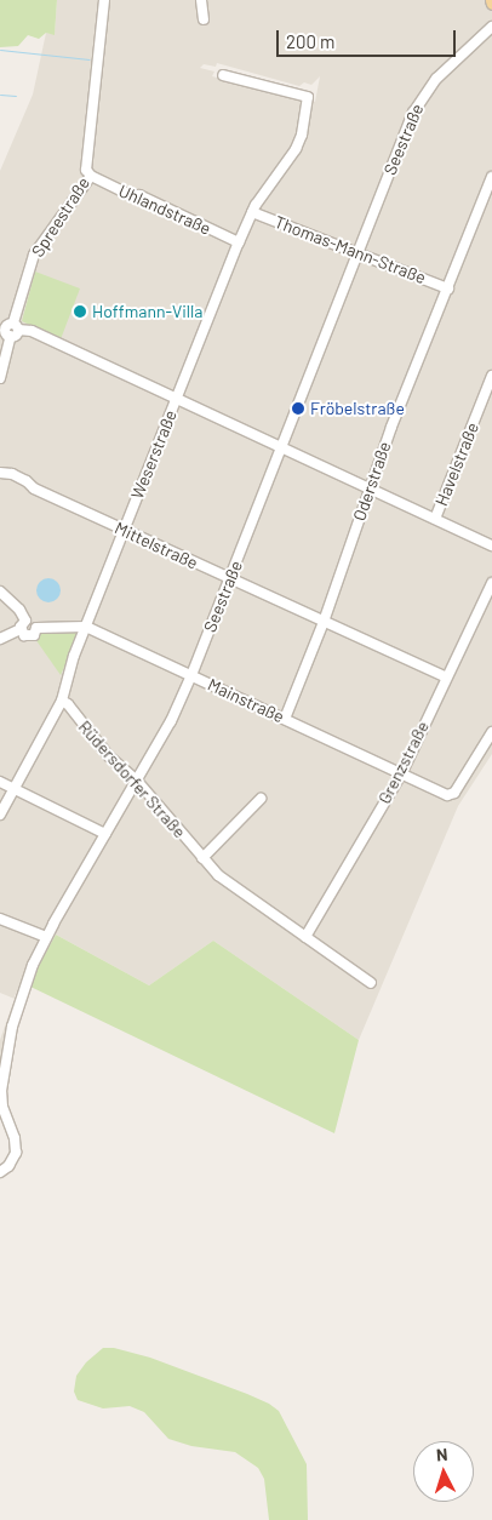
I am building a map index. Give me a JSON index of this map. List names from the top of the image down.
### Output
{
  "streets": {
    "street": [
      "Seestraße",
      "Uhlandstraße",
      "Spreestraße",
      "Thomas-Mann-Straße",
      "Weserstraße",
      "Havelstraße",
      "Oderstraße",
      "Mittelstraße",
      "Mainstraße",
      "Grenzstraße",
      "Rüdersdorfer Straße"
    ]
  },
  "crossings": [
    ["Seestraße", "Thomas-Mann-Straße"],
    ["Seestraße", "Mittelstraße"],
    ["Seestraße", "Mainstraße"],
    ["Seestraße", "Rüdersdorfer Straße"],
    ["Uhlandstraße", "Spreestraße"],
    ["Uhlandstraße", "Weserstraße"],
    ["Thomas-Mann-Straße", "Weserstraße"],
    ["Thomas-Mann-Straße", "Oderstraße"],
    ["Weserstraße", "Mittelstraße"],
    ["Weserstraße", "Mainstraße"],
    ["Weserstraße", "Rüdersdorfer Straße"],
    ["Oderstraße", "Mittelstraße"],
    ["Oderstraße", "Mainstraße"],
    ["Mittelstraße", "Grenzstraße"],
    ["Mainstraße", "Grenzstraße"],
    ["Grenzstraße", "Rüdersdorfer Straße"]
  ],
  "places": ["Hoffmann-Villa", "Fröbelstraße"],
  "scale_bar": "200 m",
  "north": "top"
}
